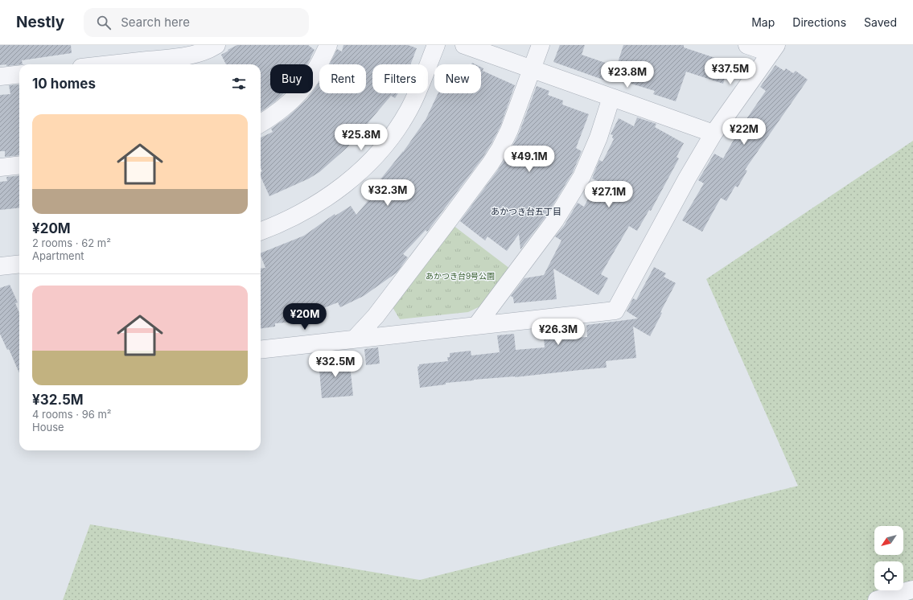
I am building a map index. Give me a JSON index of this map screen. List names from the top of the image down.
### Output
{
  "districts": ["あかつき台五丁目"],
  "parks": ["あかつき台9号公園"],
  "north": "bottom left",
  "page": {
    "header": "Nestly",
    "search": "Search here",
    "nav": ["Map", "Directions", "Saved"],
    "price": [
      "¥37.5M",
      "¥23.8M",
      "¥22M",
      "¥25.8M",
      "¥49.1M",
      "¥32.3M",
      "¥27.1M",
      "¥20M",
      "¥26.3M",
      "¥32.5M"
    ],
    "chip": [
      "Buy",
      "Rent",
      "Filters",
      "New"
    ],
    "heading": "10 homes",
    "list": [
      {
        "name": "¥20M",
        "note": "2 rooms · 62 m² · Apartment"
      },
      {
        "name": "¥32.5M",
        "note": "4 rooms · 96 m² · House"
      }
    ]
  }
}
